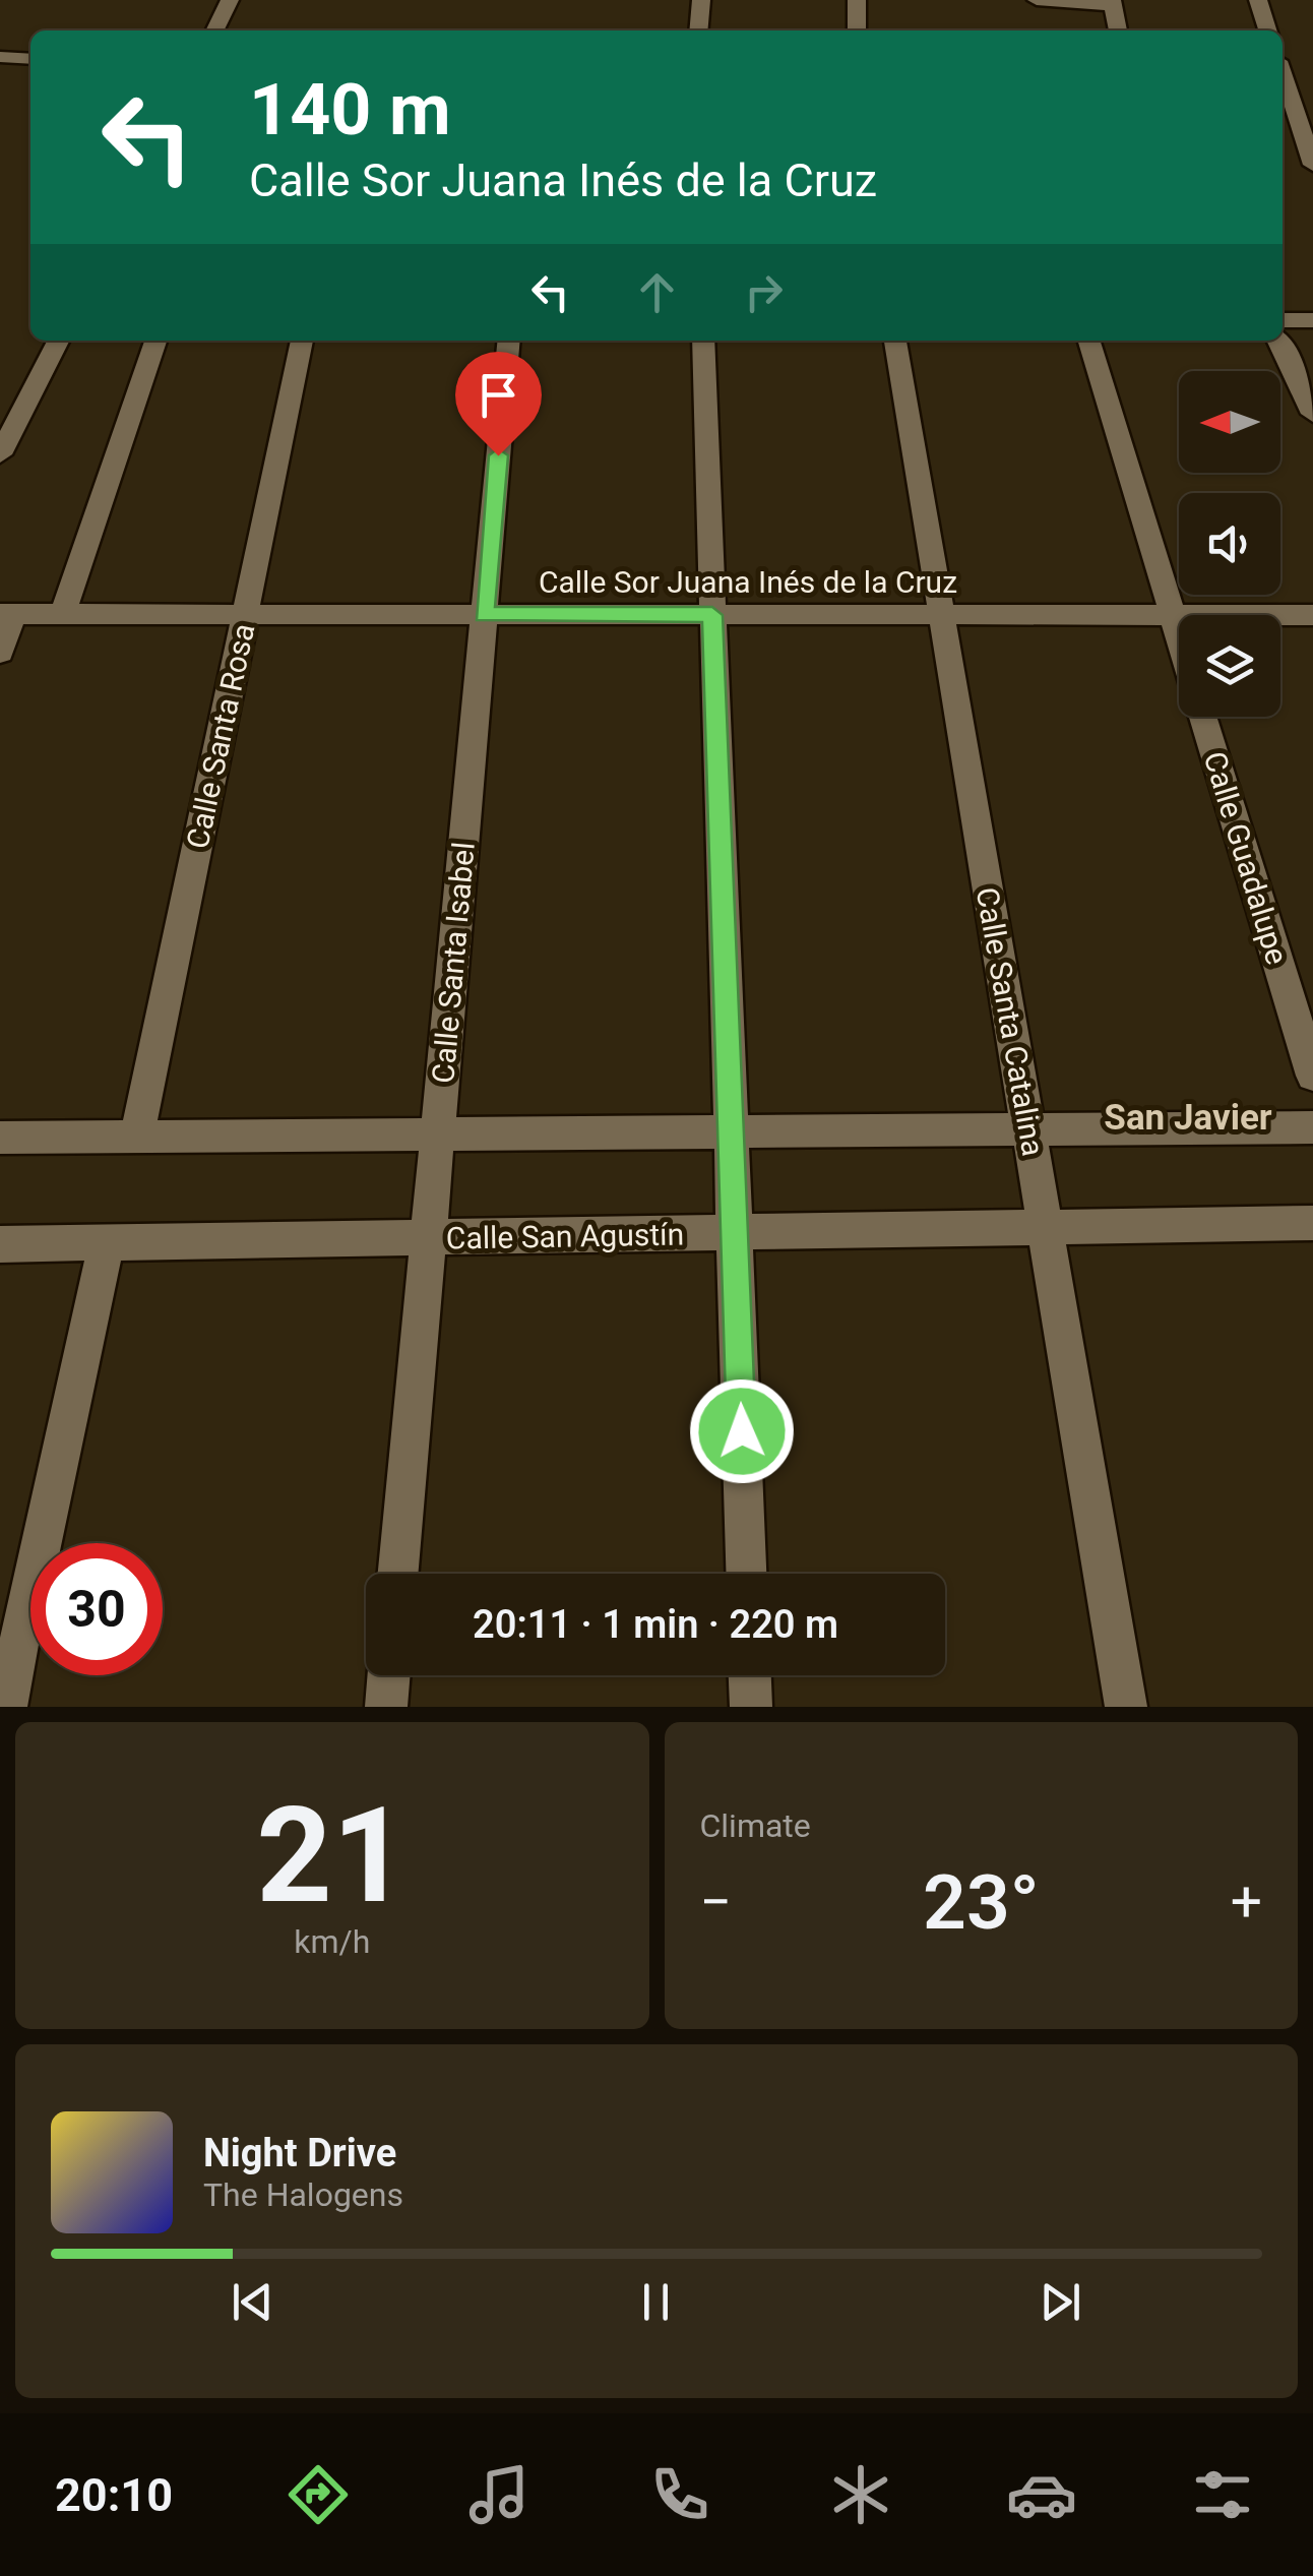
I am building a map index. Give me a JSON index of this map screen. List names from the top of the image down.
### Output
{
  "streets": {
    "street": [
      "Calle Sor Juana Inés de la Cruz",
      "Calle Santa Rosa",
      "Calle Guadalupe",
      "Calle Santa Isabel",
      "Calle Santa Catalina",
      "Calle San Agustín"
    ]
  },
  "crossings": [
    ["Calle Sor Juana Inés de la Cruz", "Calle Santa Rosa"],
    ["Calle Sor Juana Inés de la Cruz", "Calle Guadalupe"],
    ["Calle Sor Juana Inés de la Cruz", "Calle Santa Isabel"],
    ["Calle Sor Juana Inés de la Cruz", "Calle Santa Catalina"],
    ["Calle Santa Isabel", "Calle San Agustín"],
    ["Calle Santa Catalina", "Calle San Agustín"]
  ],
  "districts": ["San Javier"],
  "north": "left",
  "page": {
    "turn": ["140 m", "Calle Sor Juana Inés de la Cruz"],
    "limit": "30",
    "trip": "20:11 · 1 min · 220 m",
    "tile": [
      ["21", "km/h"],
      "Climate"
    ],
    "heat": ["−", "23°", "+"],
    "song": ["Night Drive", "The Halogens"],
    "tabs": "20:10"
  }
}
